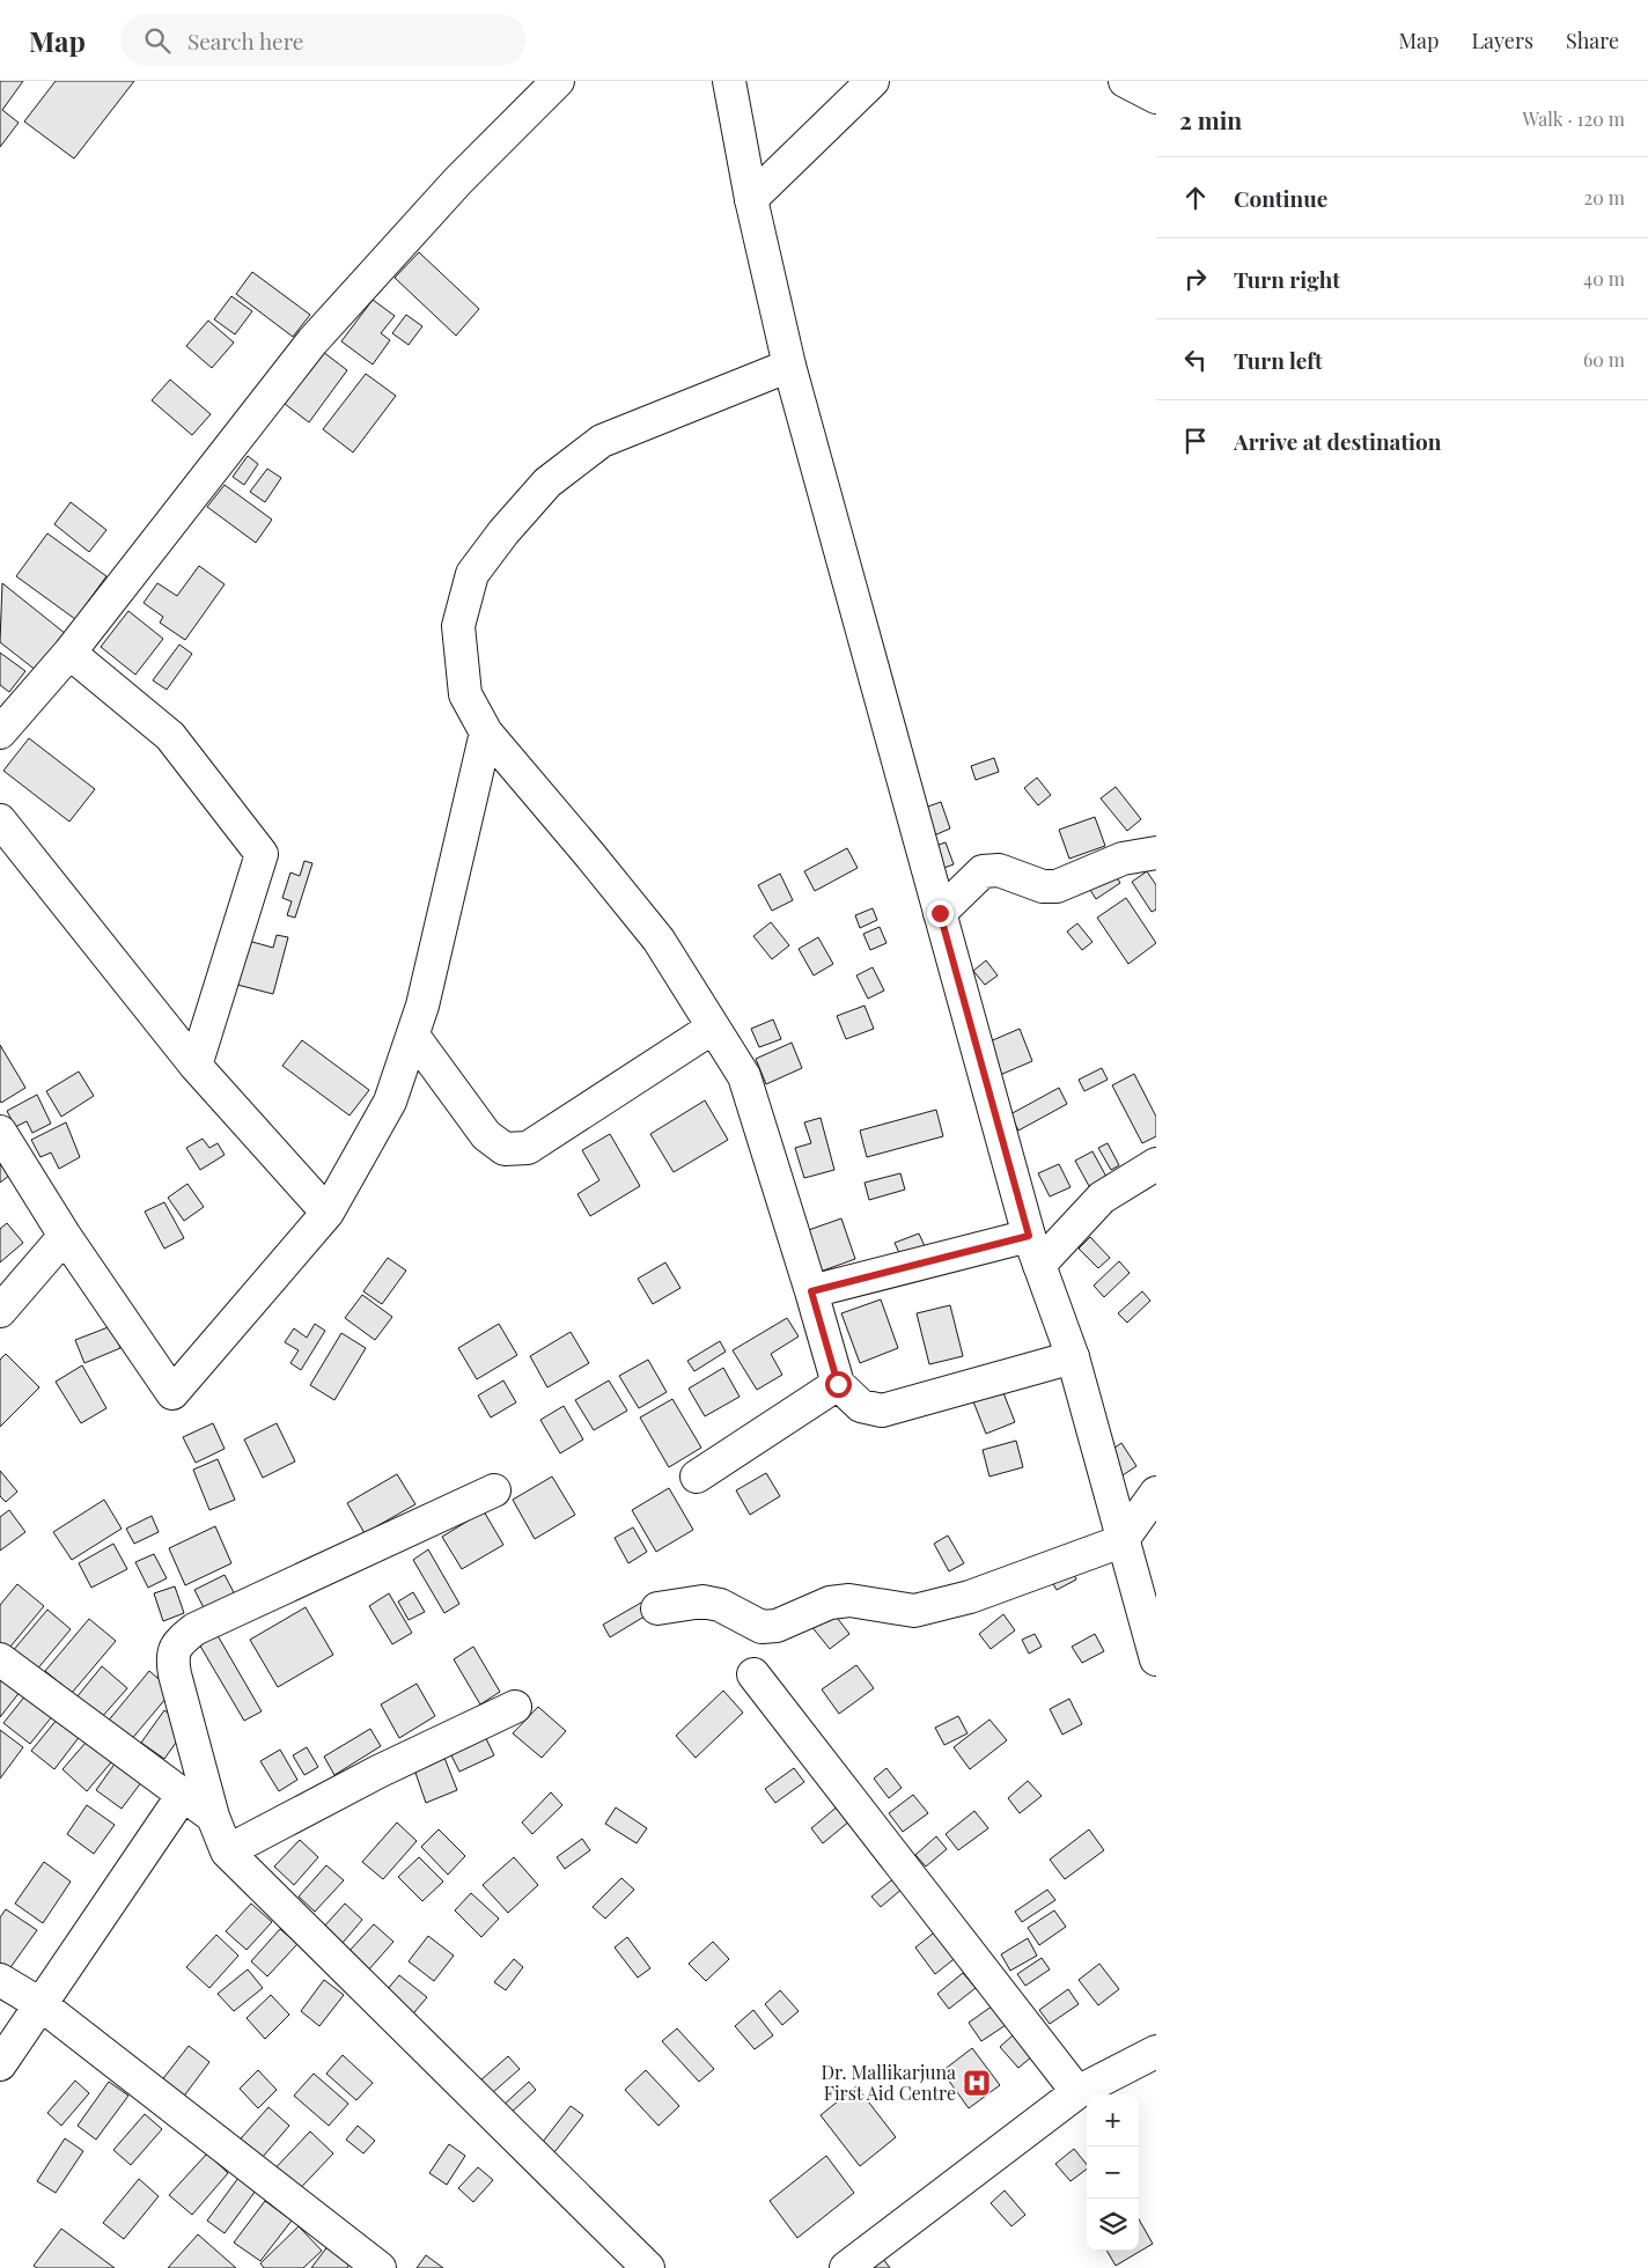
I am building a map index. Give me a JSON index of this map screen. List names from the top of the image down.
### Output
{
  "places": {
    "hospital": ["Dr. Mallikarjuna First Aid Centre"]
  },
  "page": {
    "header": "Map",
    "search": "Search here",
    "nav": ["Map", "Layers", "Share"],
    "heading": ["2 min", "Walk · 120 m"],
    "list": [
      ["Continue", "20 m"],
      ["Turn right", "40 m"],
      ["Turn left", "60 m"],
      "Arrive at destination"
    ],
    "map_buttons": ["+", "−"]
  }
}
